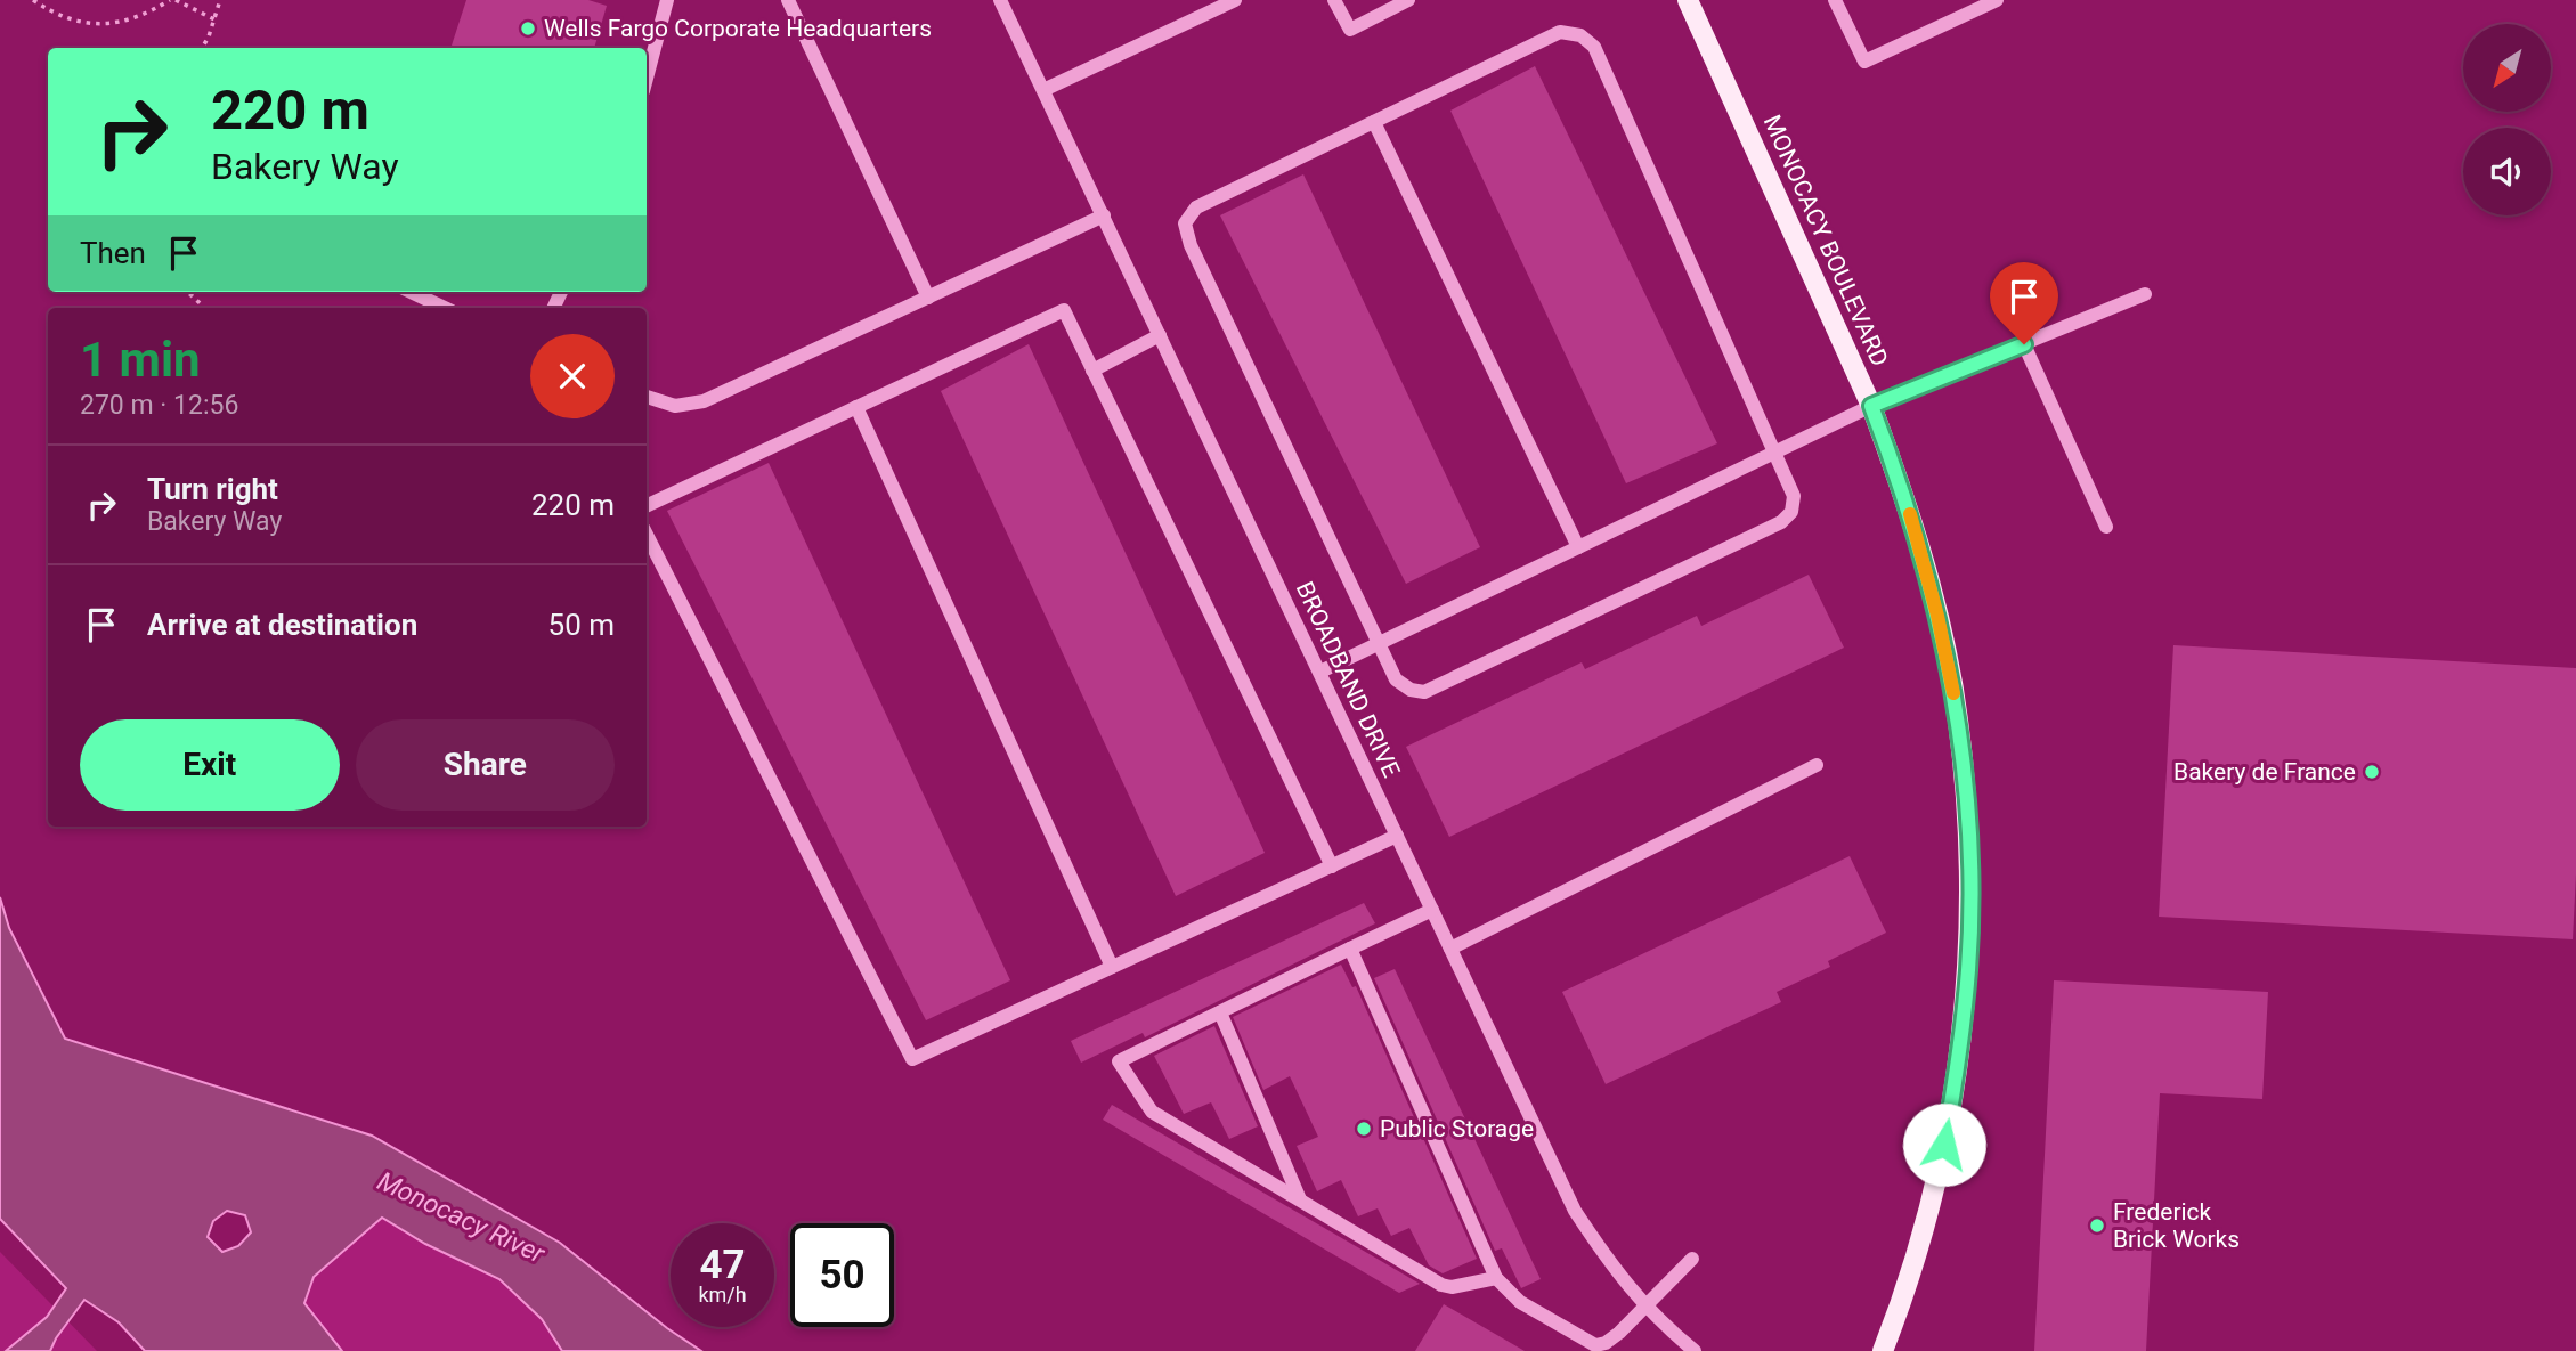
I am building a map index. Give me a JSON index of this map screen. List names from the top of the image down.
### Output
{
  "streets": {
    "main road": ["MONOCACY BOULEVARD"],
    "street": ["BROADBAND DRIVE"]
  },
  "water": ["Monocacy River"],
  "places": [
    "Wells Fargo Corporate Headquarters",
    "Bakery de France",
    "Public Storage",
    "Frederick Brick Works"
  ],
  "north": "bottom left",
  "page": {
    "turn": ["220 m", "Bakery Way"],
    "then": "Then",
    "heading": ["1 min", "270 m · 12:56"],
    "list": [
      {
        "name": "Turn right",
        "note": "Bakery Way",
        "value": "220 m"
      },
      {
        "name": "Arrive at destination",
        "value": "50 m"
      }
    ],
    "buttons": ["Exit", "Share"],
    "speed": "47 km/h",
    "limit": "50"
  }
}
